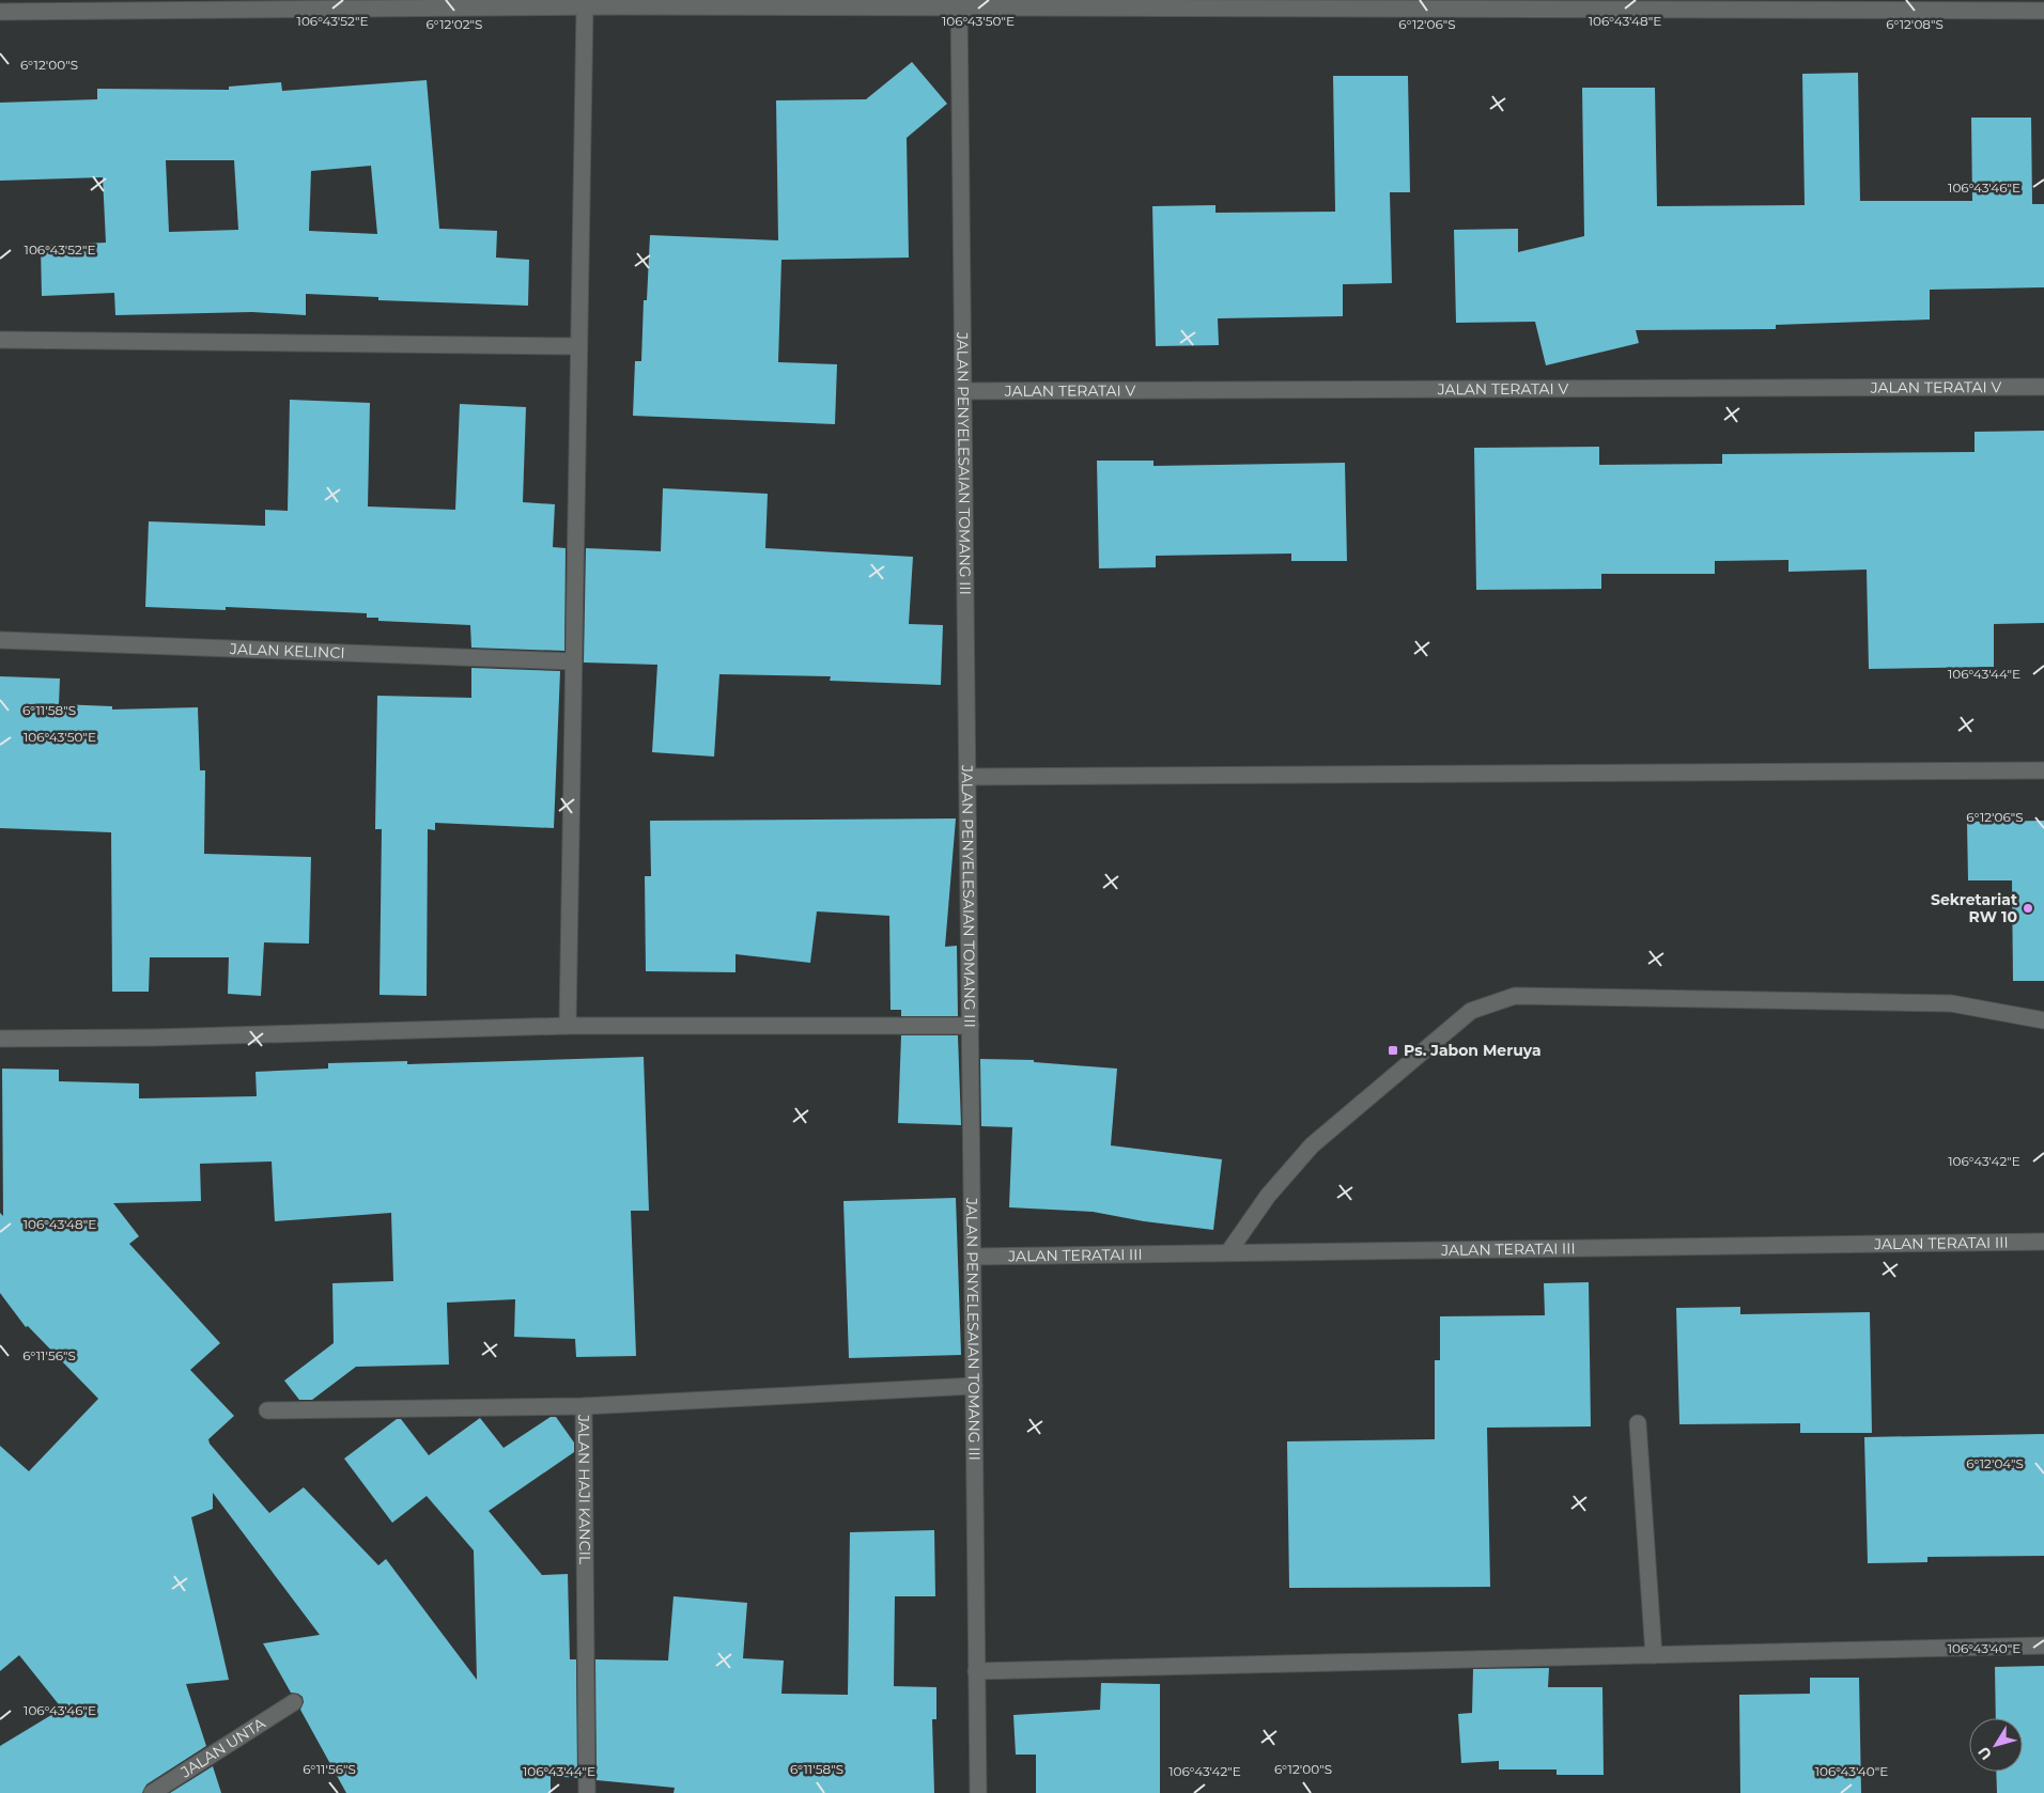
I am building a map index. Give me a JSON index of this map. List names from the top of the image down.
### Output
{
  "streets": {
    "street": [
      "JALAN TERATAI V",
      "JALAN PENYELESAIAN TOMANG III",
      "JALAN KELINCI",
      "JALAN TERATAI III",
      "JALAN HAJI KANCIL",
      "JALAN UNTA"
    ]
  },
  "crossings": [
    ["JALAN TERATAI V", "JALAN PENYELESAIAN TOMANG III"],
    ["JALAN PENYELESAIAN TOMANG III", "JALAN TERATAI III"]
  ],
  "places": {
    "other": ["Sekretariat RW 10"],
    "transit": ["Ps. Jabon Meruya"]
  },
  "north": "bottom left",
  "coordinates": [
    "106°43'52\"E",
    "106°43'50\"E",
    "106°43'48\"E",
    "6°12'02\"S",
    "6°12'06\"S",
    "6°12'08\"S",
    "6°12'00\"S",
    "106°43'46\"E",
    "106°43'44\"E",
    "6°11'58\"S",
    "106°43'42\"E",
    "6°11'56\"S",
    "6°12'04\"S",
    "106°43'40\"E"
  ]
}
